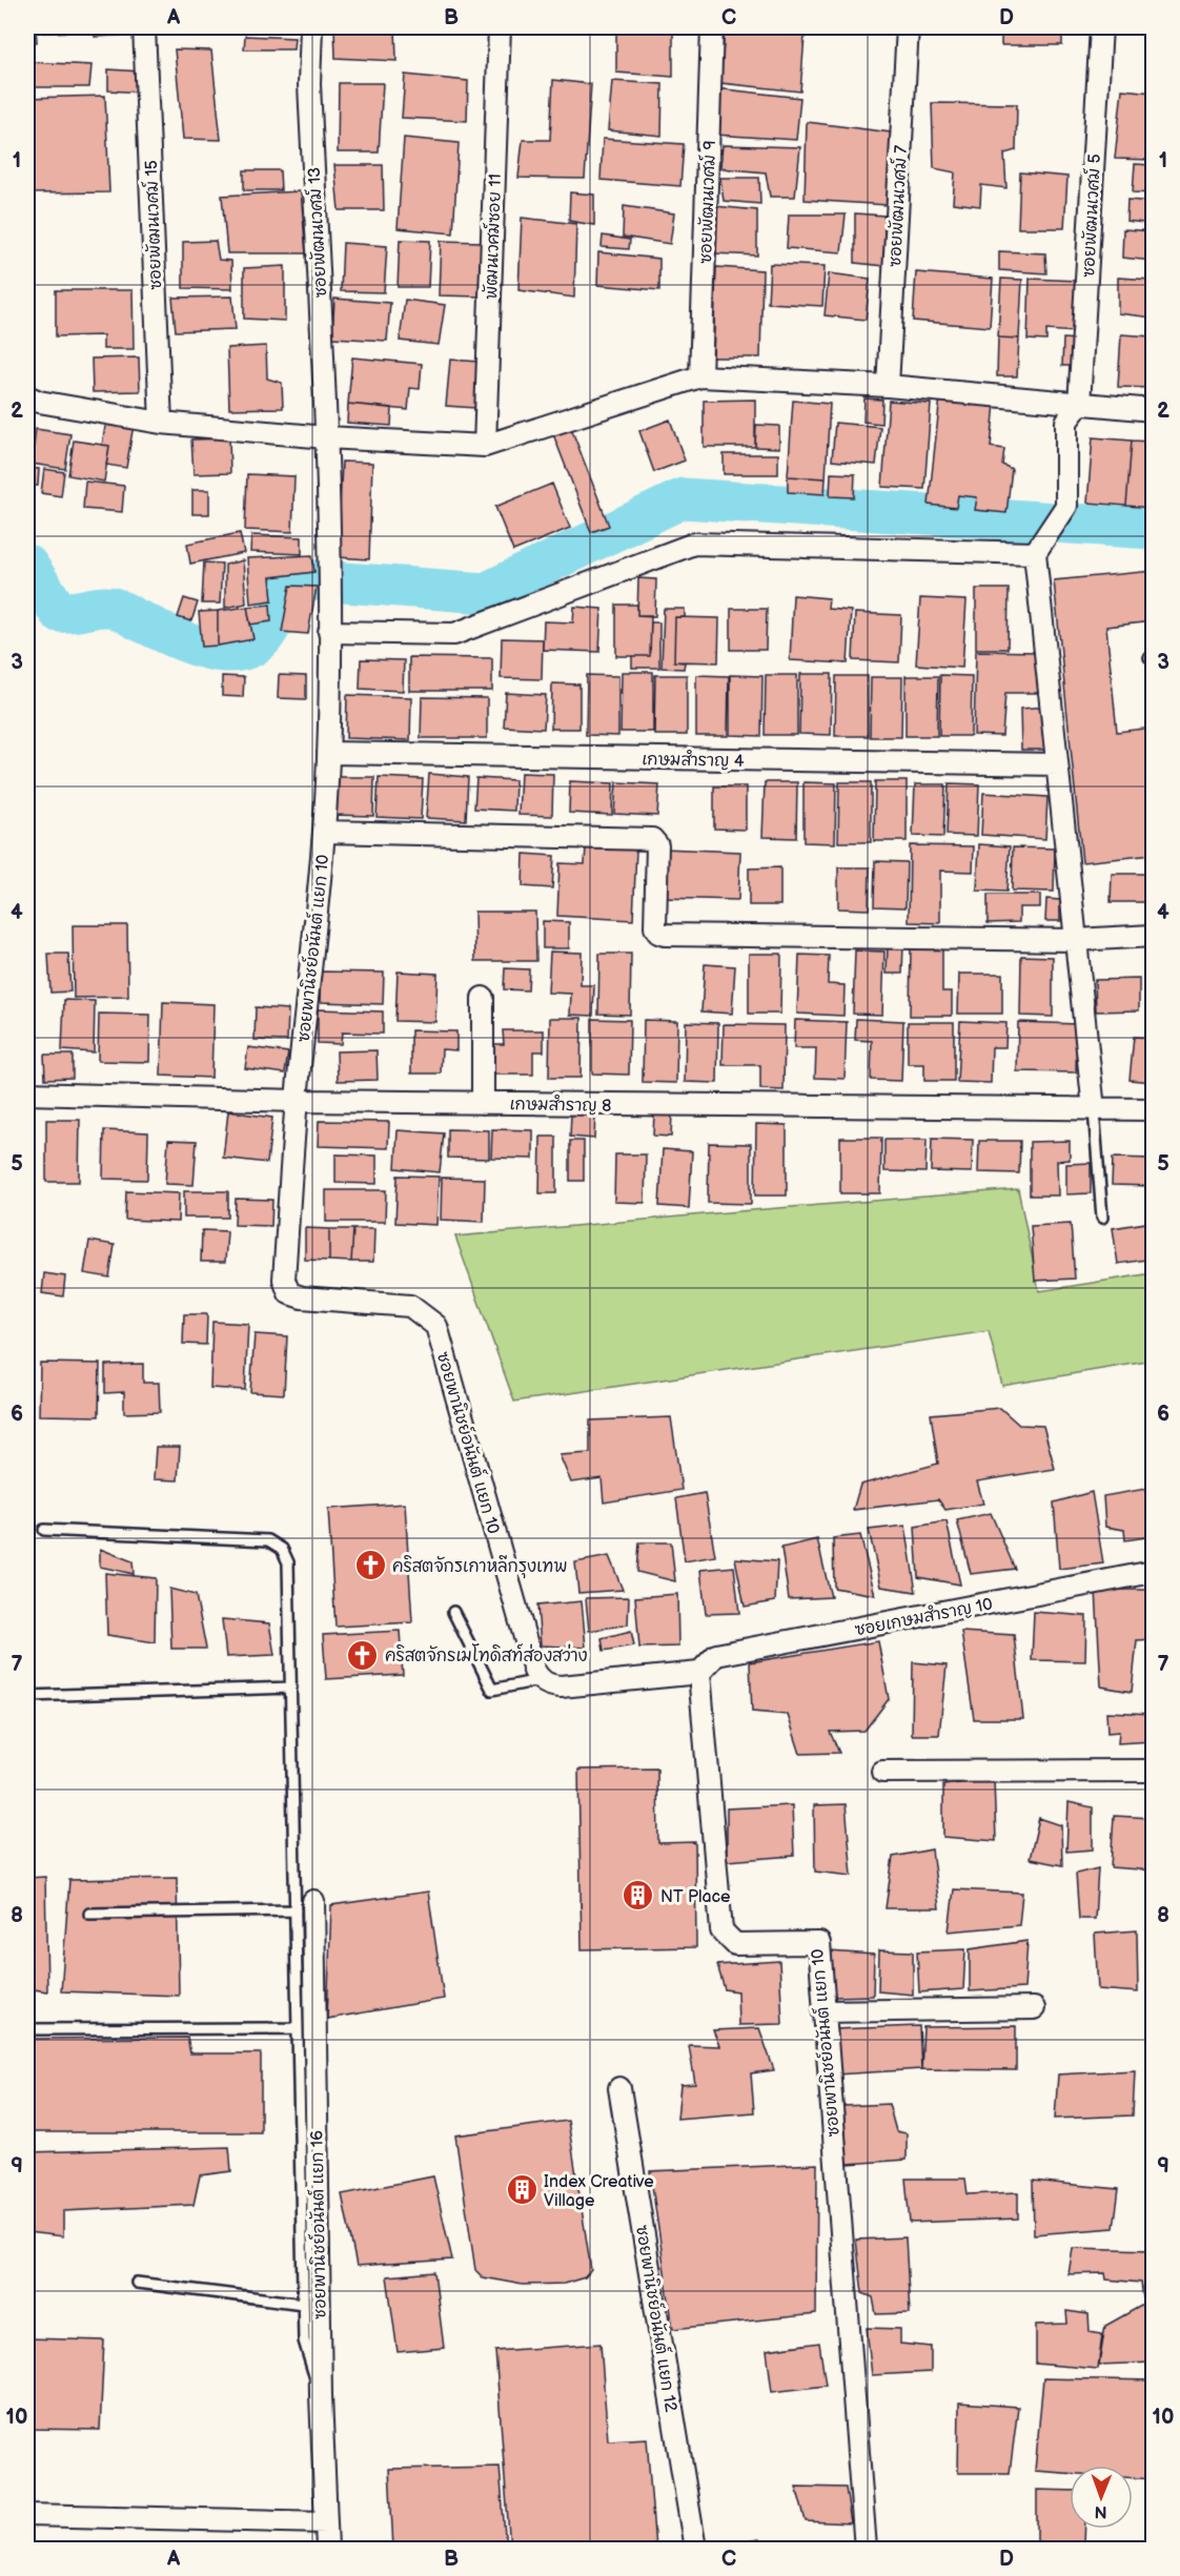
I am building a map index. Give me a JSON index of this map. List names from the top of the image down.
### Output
{
  "streets": {
    "street": [
      "ซอยพัฒนเวศม์ 9",
      "ซอยพัฒนเวศม์ 7",
      "ซอยพัฒนเวศม์ 5",
      "ซอยพัฒนเวศม์ 15",
      "ซอยพัฒนเวศม์ 13",
      "พัฒนเวศม์ซอย 11",
      "เกษมสำราญ 4",
      "ซอยพานิชย์อนันต์ แยก 10",
      "เกษมสำราญ 8",
      "ซอยเกษมสำราญ 10",
      "ซอยพานิชย์อนันต์ แยก 16",
      "ซอยพานิชย์อนันต์ แยก 12"
    ]
  },
  "crossings": [
    ["ซอยพัฒนเวศม์ 13", "ซอยพานิชย์อนันต์ แยก 10"],
    ["เกษมสำราญ 4", "ซอยพานิชย์อนันต์ แยก 10"],
    ["ซอยพานิชย์อนันต์ แยก 10", "เกษมสำราญ 8"],
    ["ซอยพานิชย์อนันต์ แยก 10", "ซอยเกษมสำราญ 10"]
  ],
  "places": {
    "church": ["คริสตจักรเกาหลีกรุงเทพ", "คริสตจักรเมโทดิสท์ส่องสว่าง"],
    "building": ["NT Place", "Index Creative Village"]
  },
  "north": "bottom",
  "grid": {
    "columns": [
      "A",
      "B",
      "C",
      "D"
    ],
    "rows": [
      "1",
      "2",
      "3",
      "4",
      "5",
      "6",
      "7",
      "8",
      "9",
      "10"
    ]
  }
}
